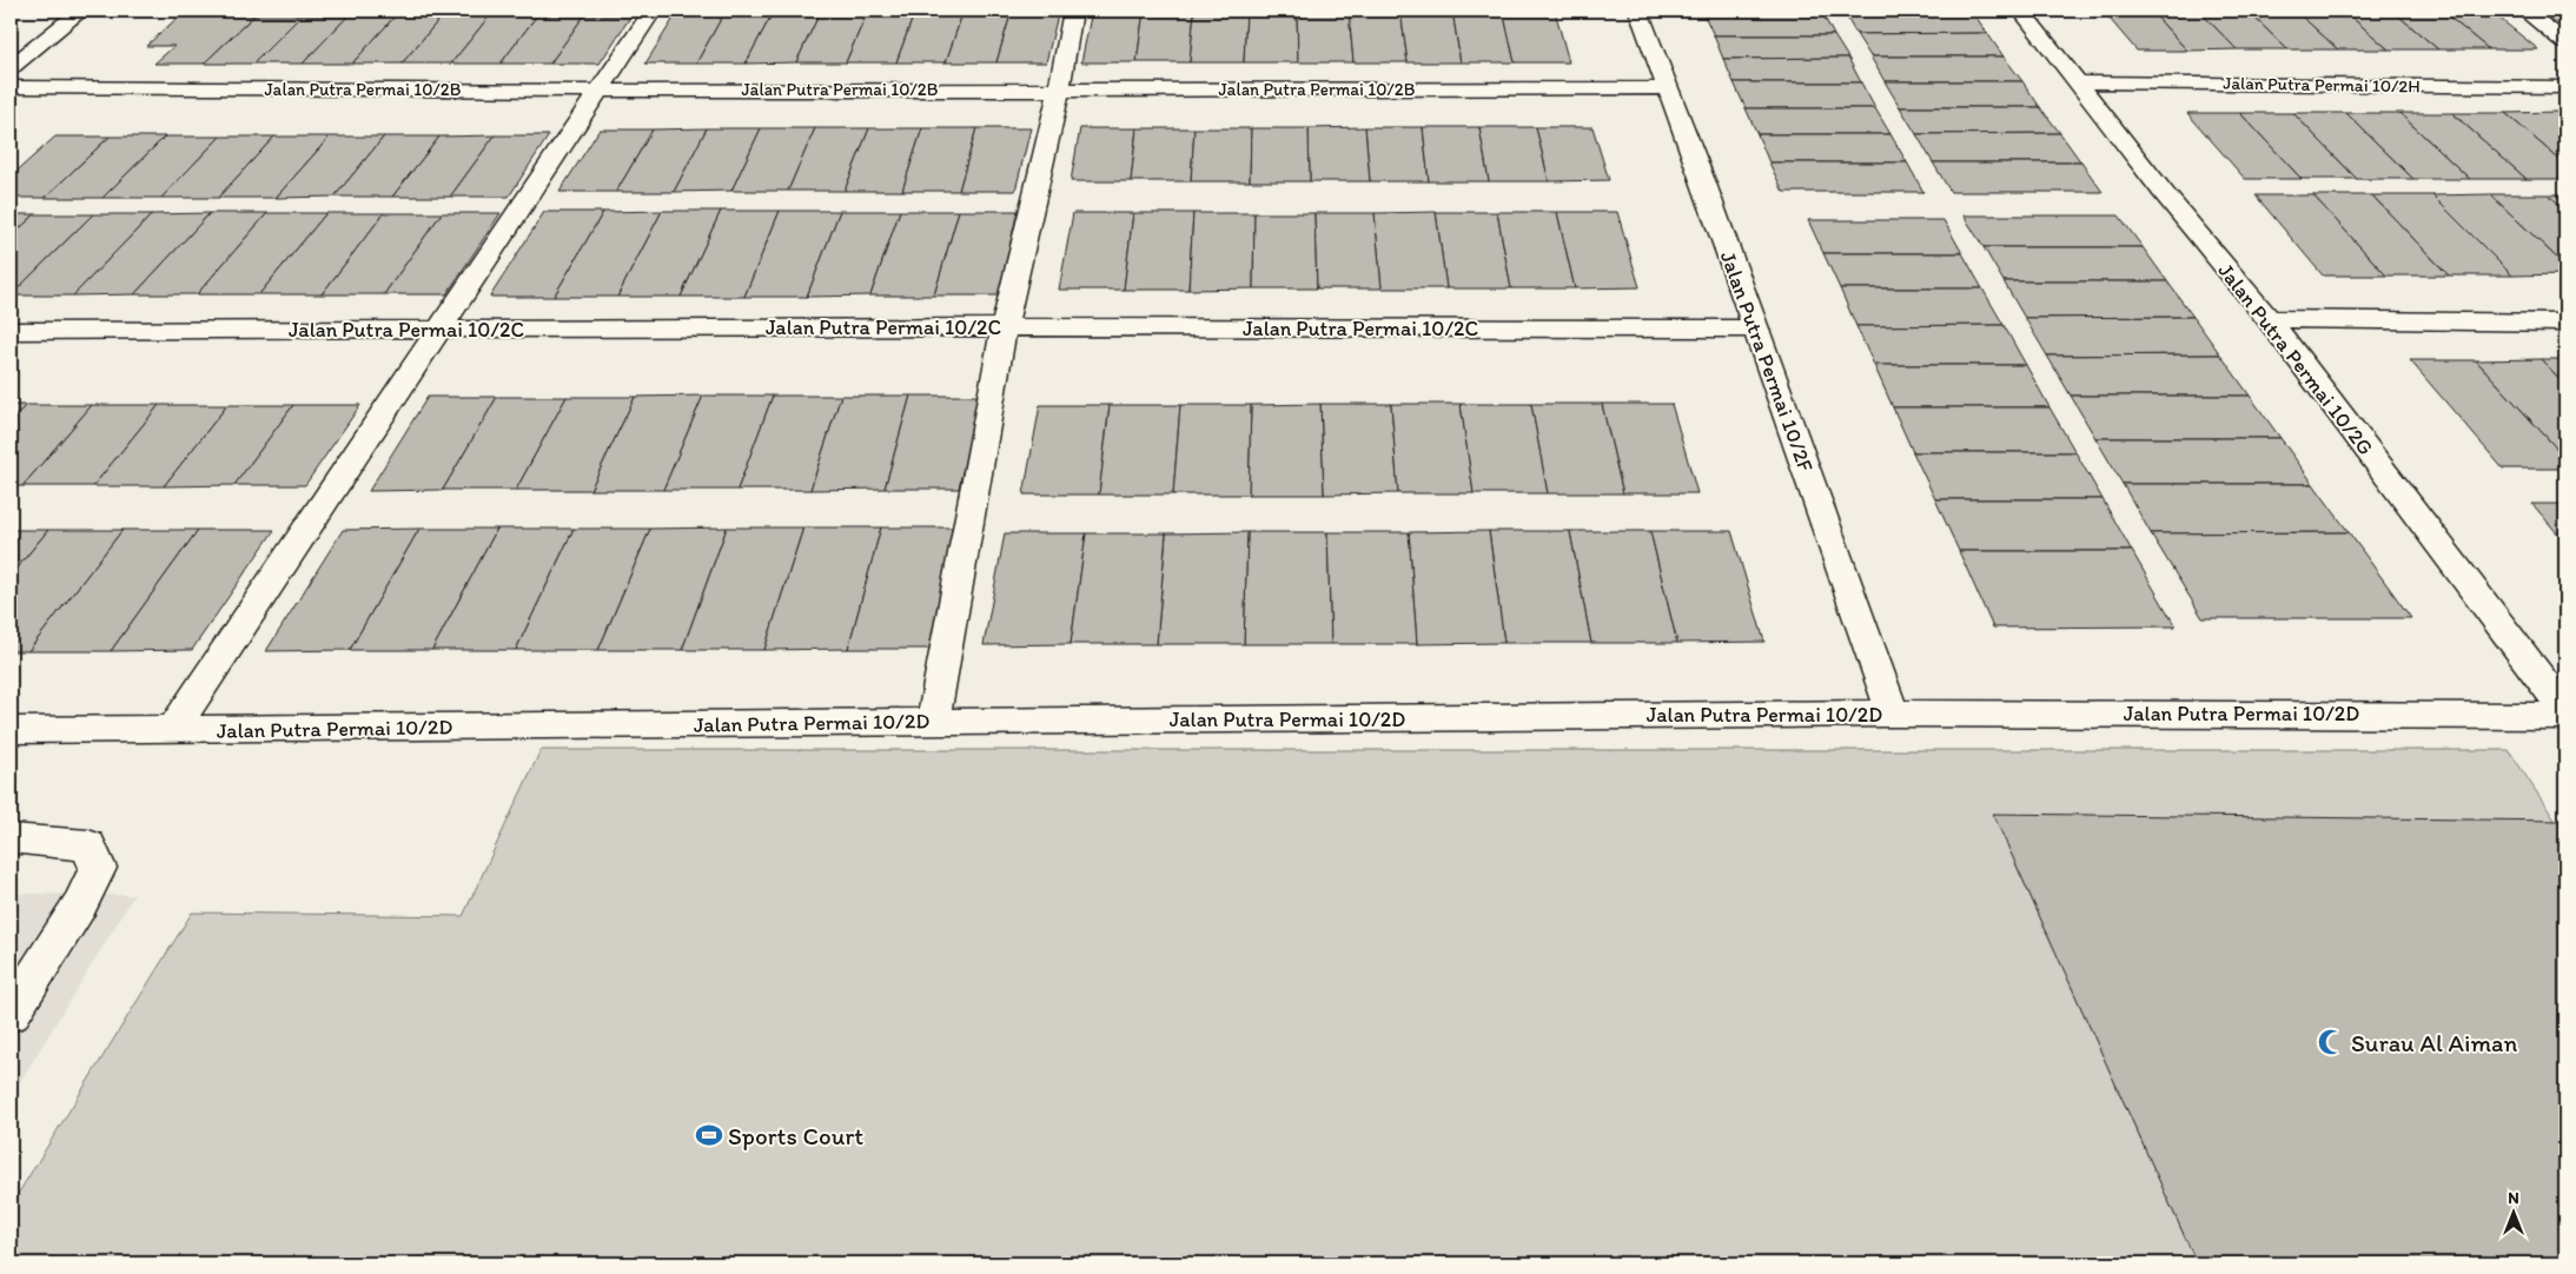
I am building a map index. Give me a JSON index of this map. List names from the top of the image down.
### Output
{
  "streets": {
    "street": [
      "Jalan Putra Permai 10/2H",
      "Jalan Putra Permai 10/2B",
      "Jalan Putra Permai 10/2C",
      "Jalan Putra Permai 10/2G",
      "Jalan Putra Permai 10/2F",
      "Jalan Putra Permai 10/2D"
    ]
  },
  "crossings": [
    ["Jalan Putra Permai 10/2H", "Jalan Putra Permai 10/2G"],
    ["Jalan Putra Permai 10/2B", "Jalan Putra Permai 10/2F"],
    ["Jalan Putra Permai 10/2C", "Jalan Putra Permai 10/2F"],
    ["Jalan Putra Permai 10/2F", "Jalan Putra Permai 10/2D"]
  ],
  "places": {
    "mosque": ["Surau Al Aiman"],
    "sports": ["Sports Court"]
  },
  "north": "top"
}
